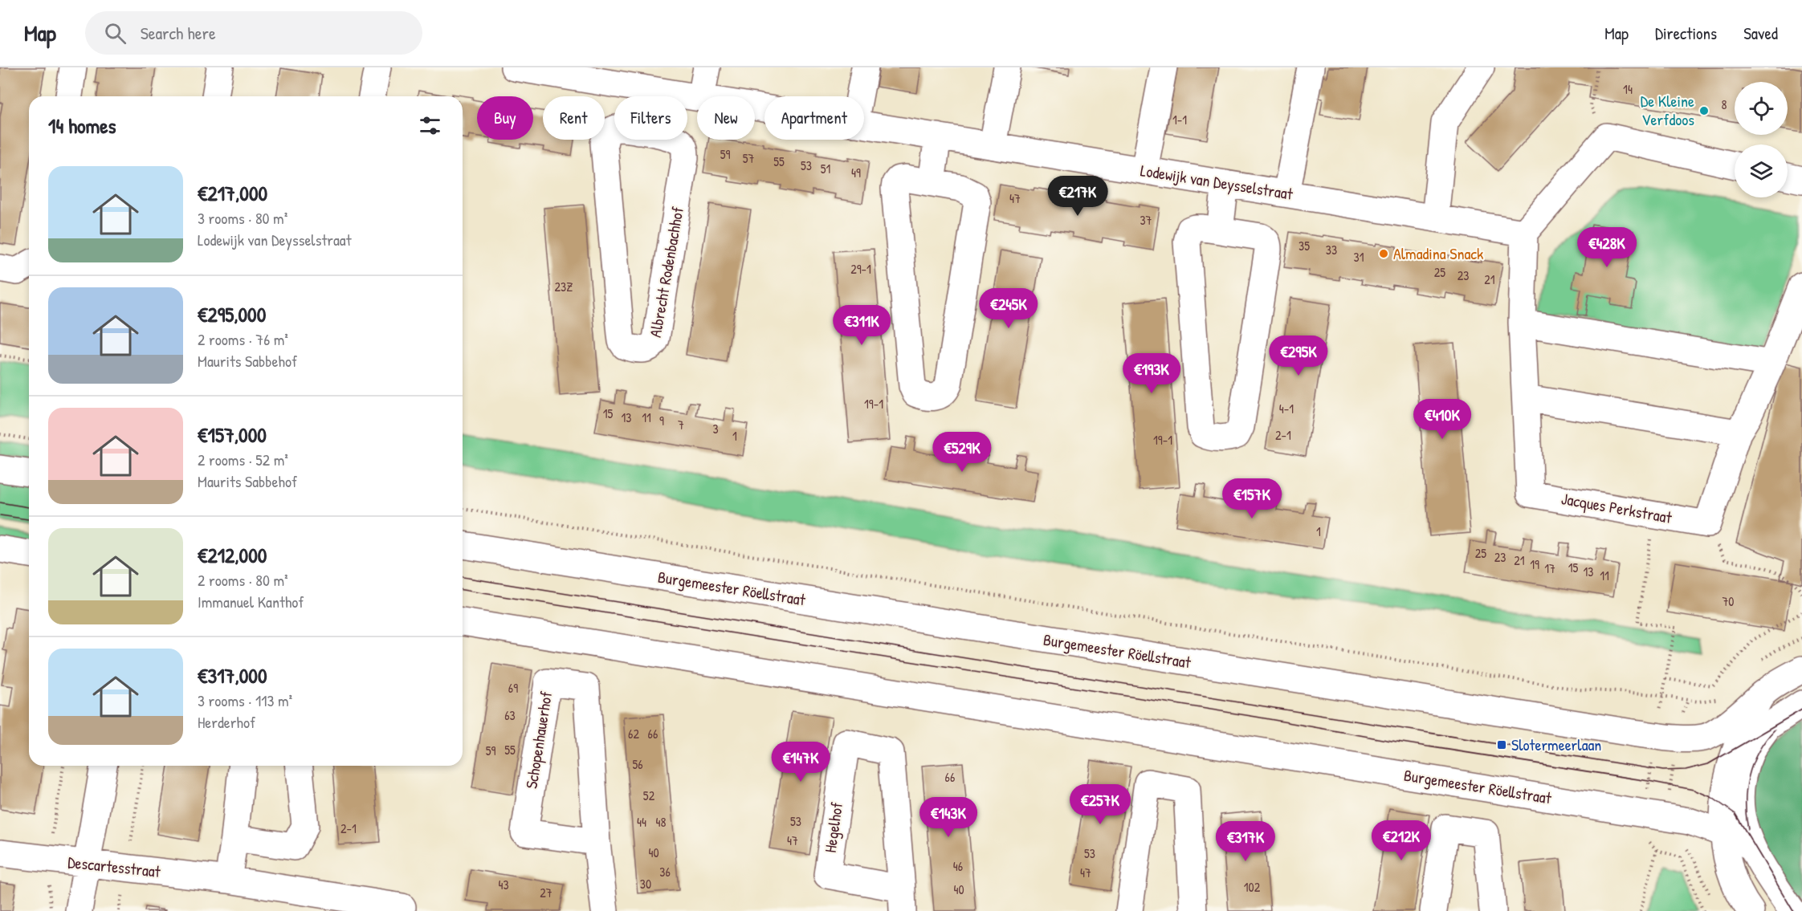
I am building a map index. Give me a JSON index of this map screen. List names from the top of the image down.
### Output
{
  "streets": {
    "street": [
      "Lodewijk van Deysselstraat",
      "Albrecht Rodenbachhof",
      "Jacques Perkstraat",
      "Burgemeester Röellstraat",
      "Schopenhauerhof",
      "Hegelhof",
      "Descartesstraat"
    ]
  },
  "crossings": [
    ["Lodewijk van Deysselstraat", "Jacques Perkstraat"]
  ],
  "places": {
    "other": ["De Kleine Verfdoos", "Almadina Snack"],
    "transit": ["Slotermeerlaan"]
  },
  "house_numbers": [
    "14",
    "8",
    "1-1",
    "59",
    "57",
    "55",
    "53",
    "51",
    "49",
    "47",
    "37",
    "35",
    "33",
    "31",
    "29-1",
    "25",
    "23",
    "21",
    "23Z",
    "19-1",
    "4-1",
    "15",
    "13",
    "11",
    "9",
    "7",
    "3",
    "2-1",
    "1",
    "19-1",
    "1",
    "25",
    "23",
    "21",
    "19",
    "15",
    "17",
    "13",
    "11",
    "70",
    "69",
    "63",
    "62",
    "66",
    "55",
    "59",
    "56",
    "66",
    "52",
    "53",
    "44",
    "48",
    "2-1",
    "47",
    "40",
    "53",
    "46",
    "36",
    "47",
    "30",
    "43",
    "102",
    "40",
    "27"
  ],
  "page": {
    "header": "Map",
    "search": "Search here",
    "nav": ["Map", "Directions", "Saved"],
    "chip": [
      "Buy",
      "Rent",
      "Filters",
      "New",
      "Apartment"
    ],
    "heading": "14 homes",
    "list": [
      {
        "name": "€217,000",
        "note": "3 rooms · 80 m² · Lodewijk van Deysselstraat"
      },
      {
        "name": "€295,000",
        "note": "2 rooms · 76 m² · Maurits Sabbehof"
      },
      {
        "name": "€157,000",
        "note": "2 rooms · 52 m² · Maurits Sabbehof"
      },
      {
        "name": "€212,000",
        "note": "2 rooms · 80 m² · Immanuel Kanthof"
      },
      {
        "name": "€317,000",
        "note": "3 rooms · 113 m² · Herderhof"
      }
    ],
    "price": [
      "€217K",
      "€428K",
      "€245K",
      "€311K",
      "€295K",
      "€193K",
      "€410K",
      "€529K",
      "€157K",
      "€147K",
      "€257K",
      "€143K",
      "€212K",
      "€317K"
    ]
  }
}
